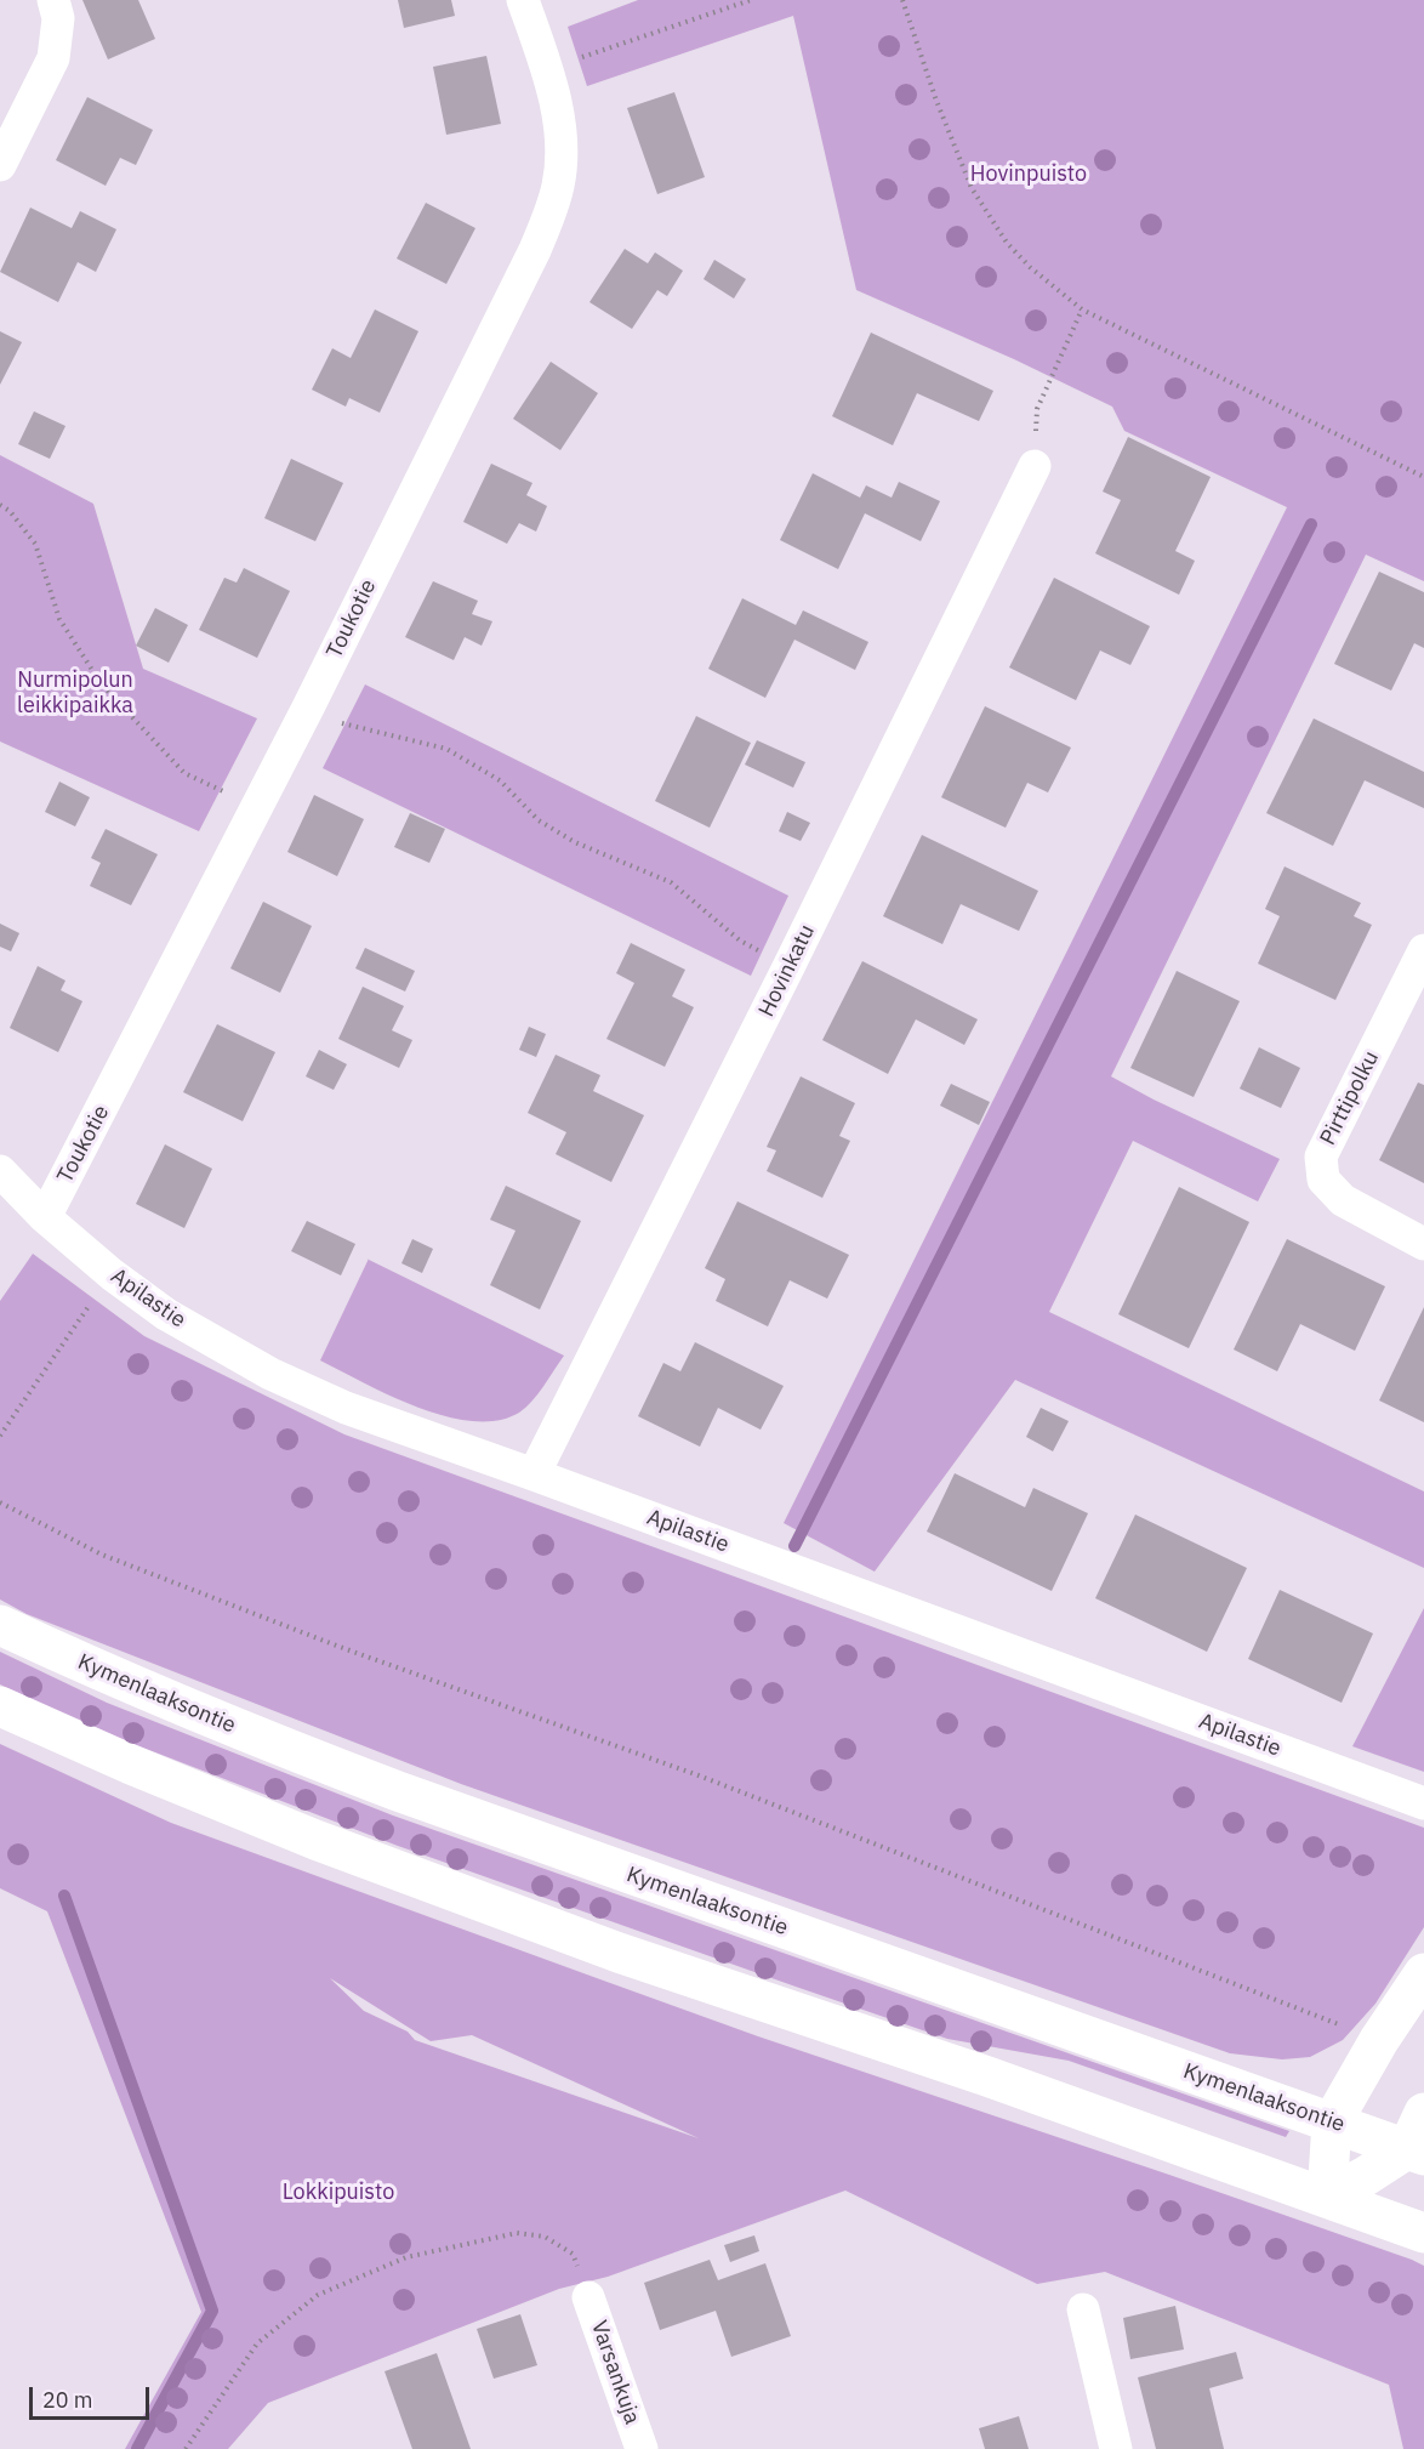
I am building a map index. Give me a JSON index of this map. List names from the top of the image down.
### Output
{
  "streets": {
    "main road": ["Kymenlaaksontie"],
    "street": [
      "Toukotie",
      "Hovinkatu",
      "Pirttipolku",
      "Apilastie",
      "Varsankuja"
    ]
  },
  "crossings": [
    ["Toukotie", "Apilastie"],
    ["Hovinkatu", "Apilastie"]
  ],
  "parks": ["Hovinpuisto", "Nurmipolun leikkipaikka", "Lokkipuisto"],
  "scale_bar": "20 m"
}
